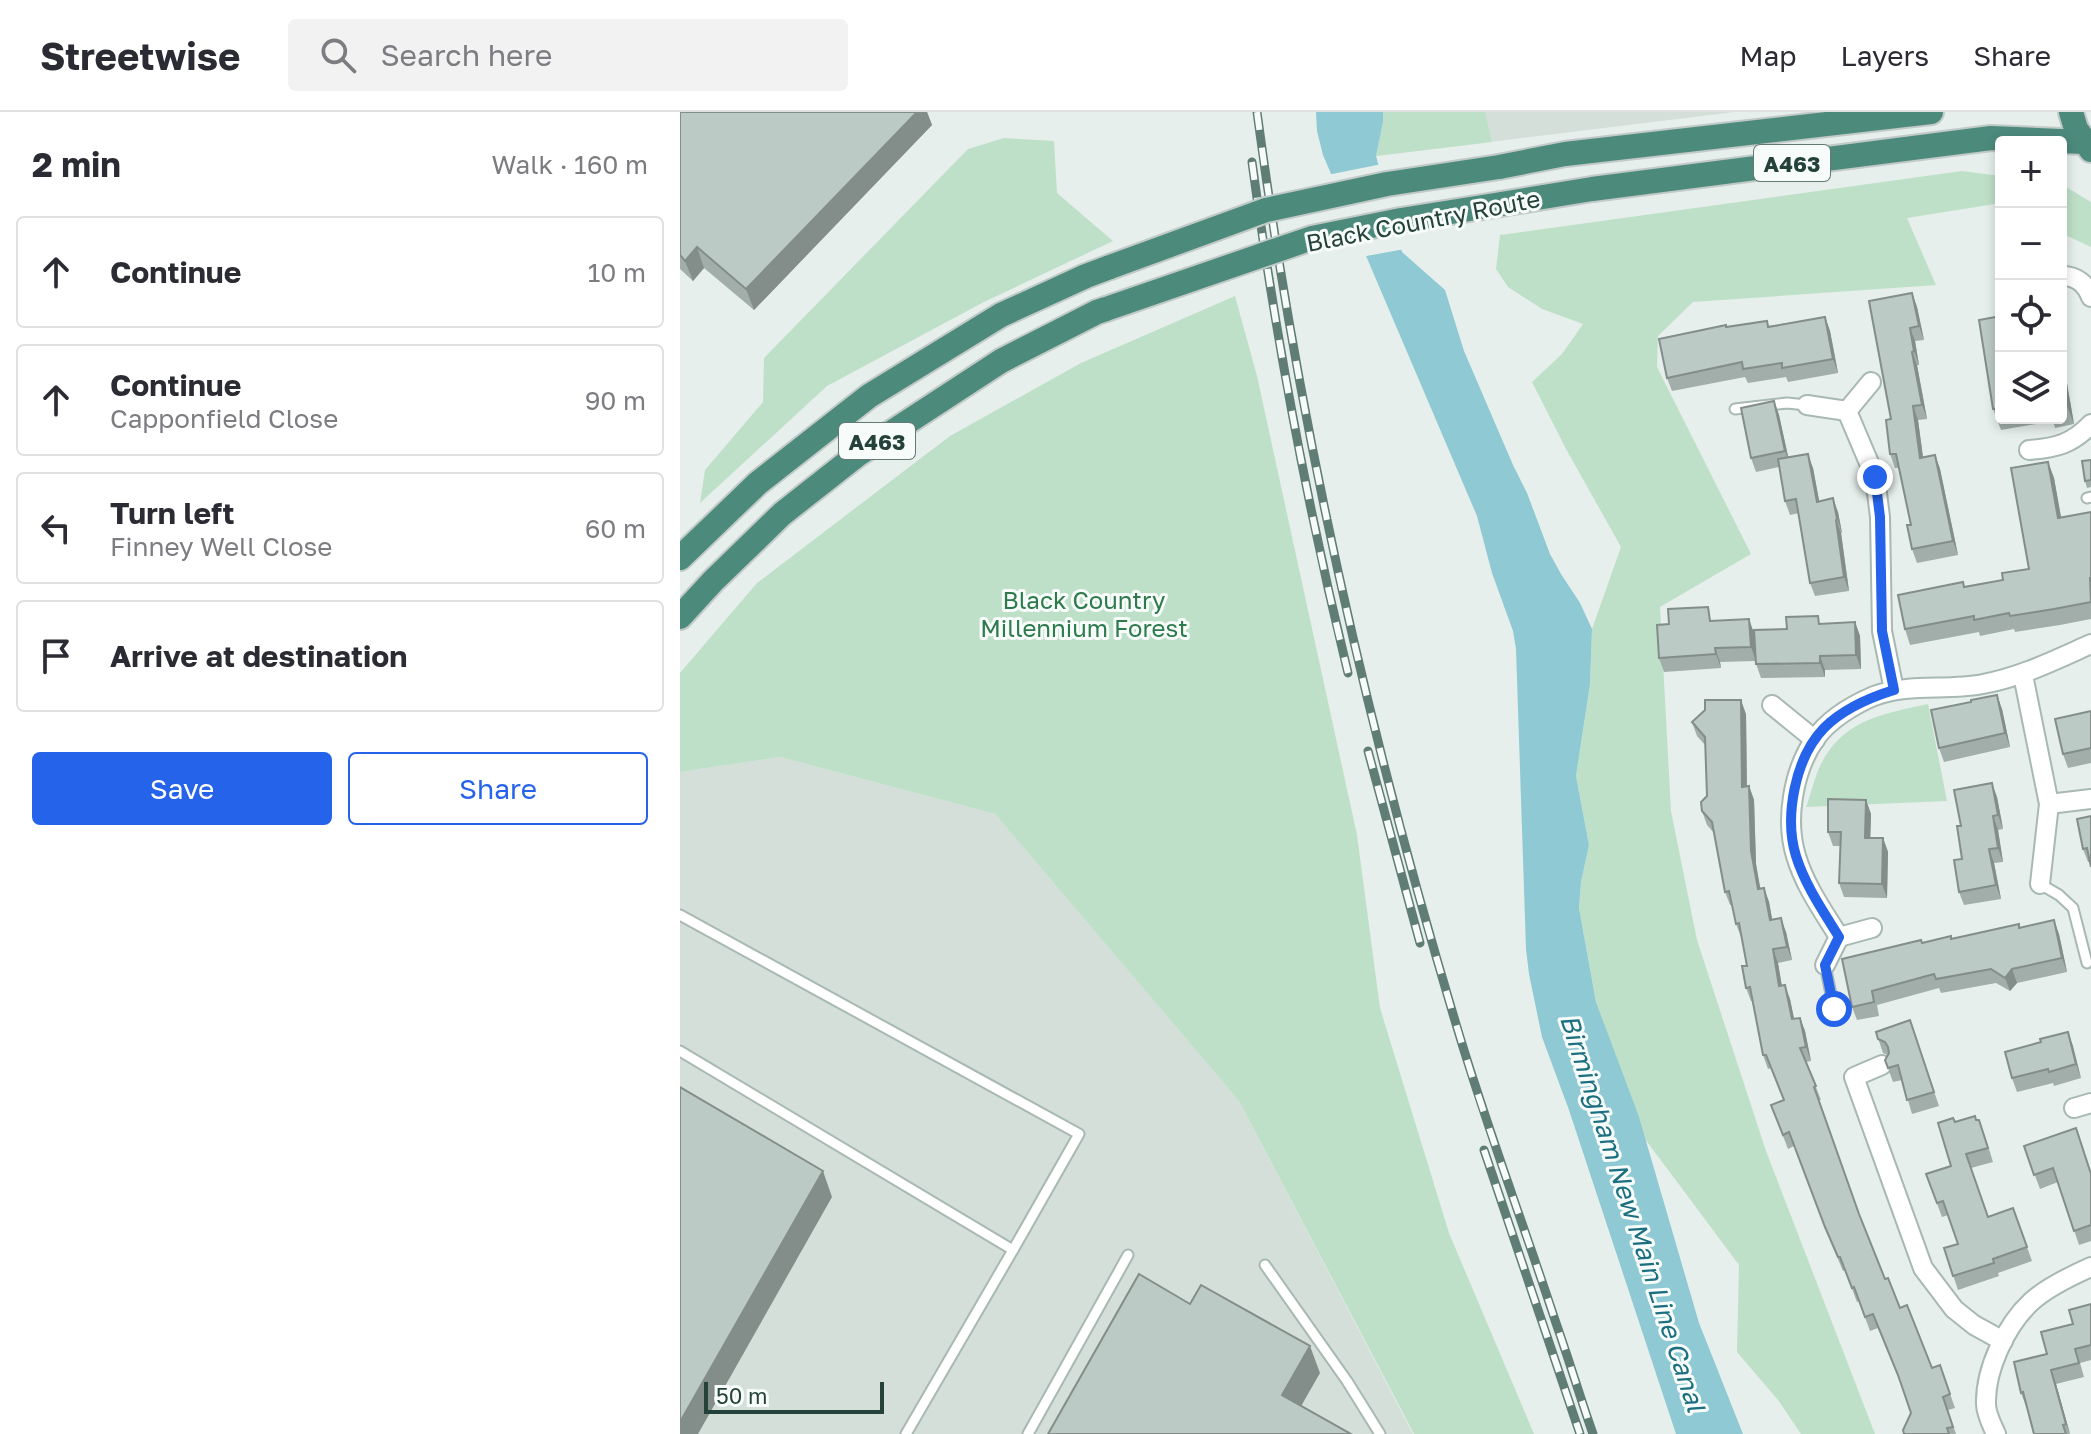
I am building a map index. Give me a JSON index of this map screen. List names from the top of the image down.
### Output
{
  "streets": {
    "highway": ["A463", "Black Country Route"]
  },
  "water": ["Birmingham New Main Line Canal"],
  "parks": ["Black Country Millennium Forest"],
  "scale_bar": "50 m",
  "page": {
    "header": "Streetwise",
    "search": "Search here",
    "nav": ["Map", "Layers", "Share"],
    "heading": ["2 min", "Walk · 160 m"],
    "map_buttons": ["+", "−"],
    "list": [
      ["Continue", "10 m"],
      ["Continue", "Capponfield Close", "90 m"],
      ["Turn left", "Finney Well Close", "60 m"],
      "Arrive at destination"
    ],
    "buttons": ["Save", "Share"],
    "scale": "50 m"
  }
}
